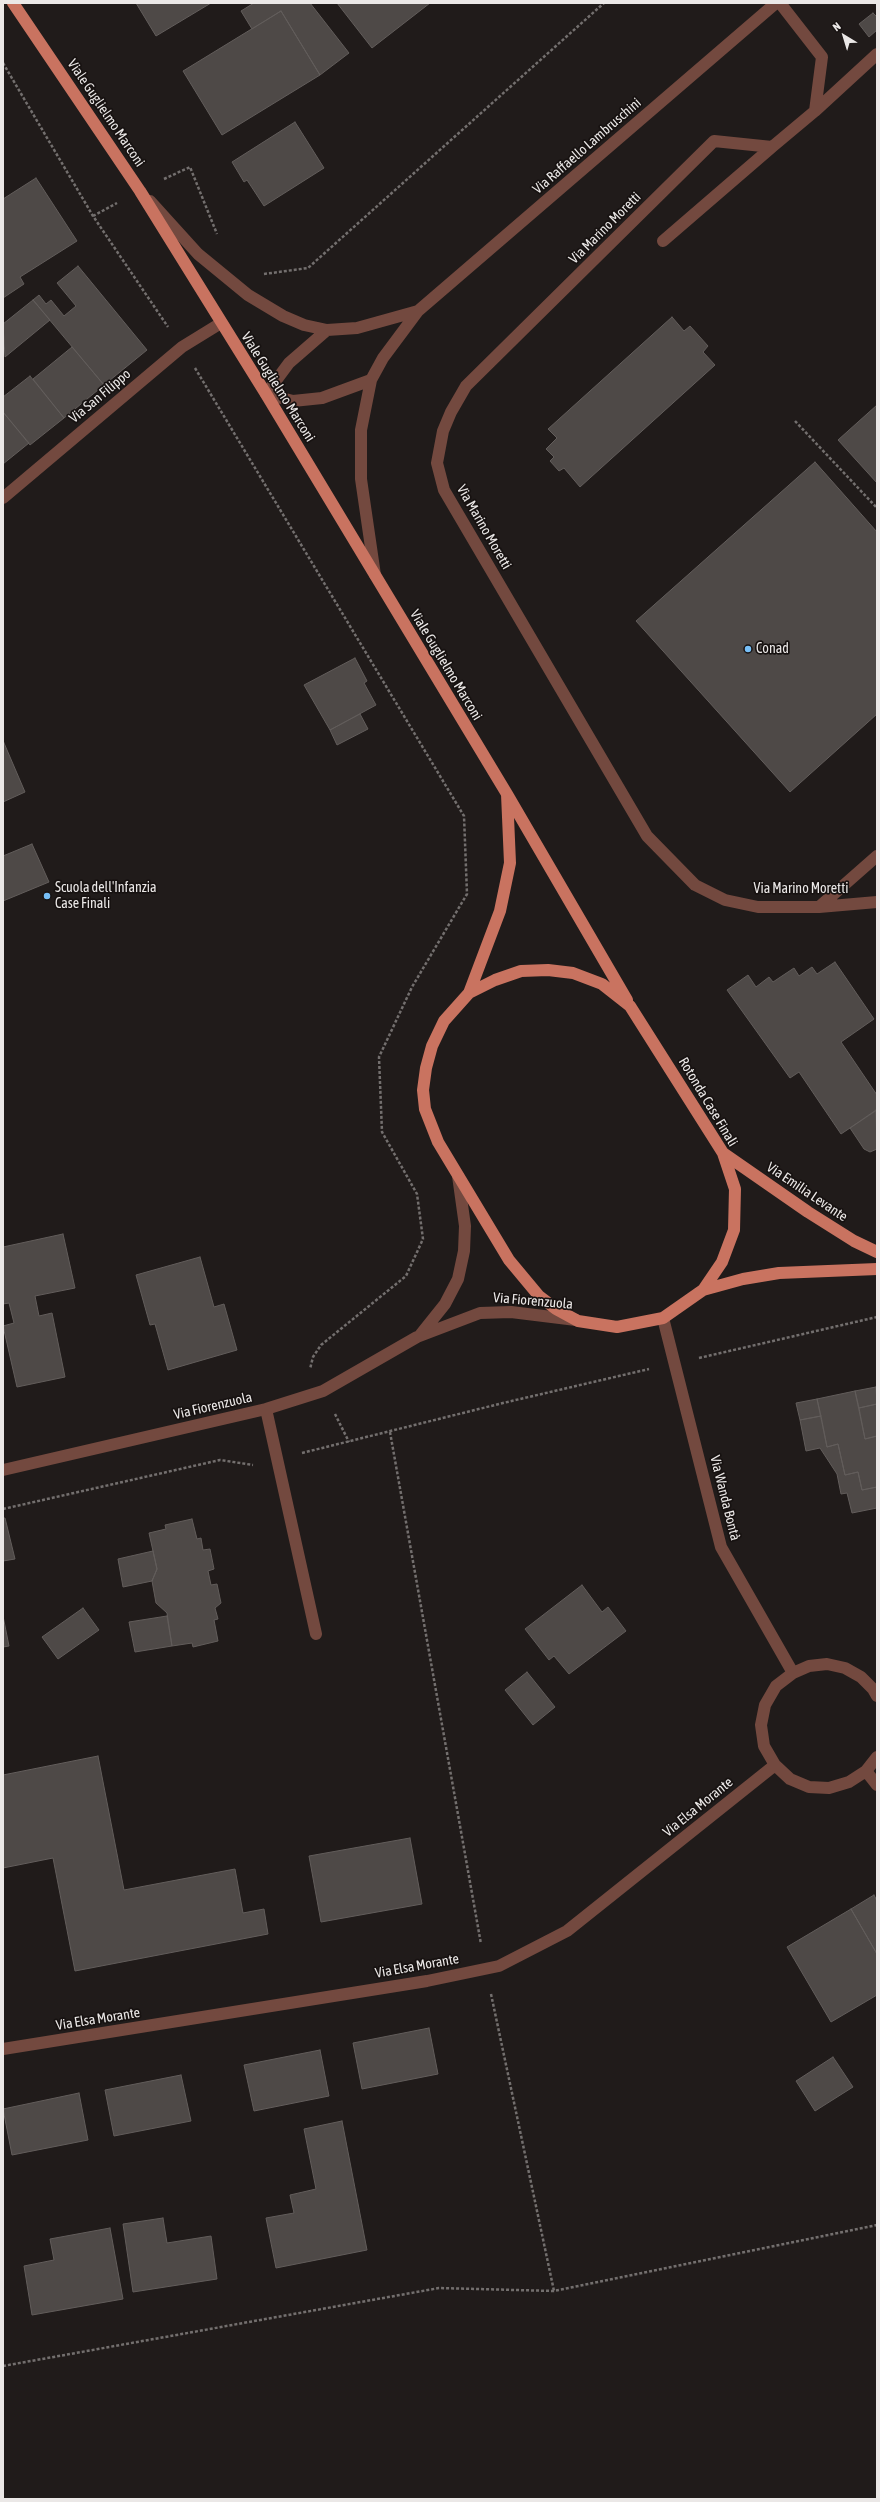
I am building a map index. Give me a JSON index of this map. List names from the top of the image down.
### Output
{
  "streets": {
    "main road": ["Viale Guglielmo Marconi", "Rotonda Case Finali", "Via Emilia Levante"],
    "street": [
      "Via Raffaello Lambruschini",
      "Via Marino Moretti",
      "Via San Filippo",
      "Via Fiorenzuola",
      "Via Wanda Bontà",
      "Via Elsa Morante"
    ]
  },
  "crossings": [
    ["Viale Guglielmo Marconi", "Via Raffaello Lambruschini"],
    ["Viale Guglielmo Marconi", "Via San Filippo"],
    ["Viale Guglielmo Marconi", "Rotonda Case Finali"],
    ["Rotonda Case Finali", "Via Emilia Levante"],
    ["Rotonda Case Finali", "Via Fiorenzuola"],
    ["Rotonda Case Finali", "Via Wanda Bontà"]
  ],
  "places": ["Conad", "Scuola dell'Infanzia Case Finali"],
  "north": "top left"
}
